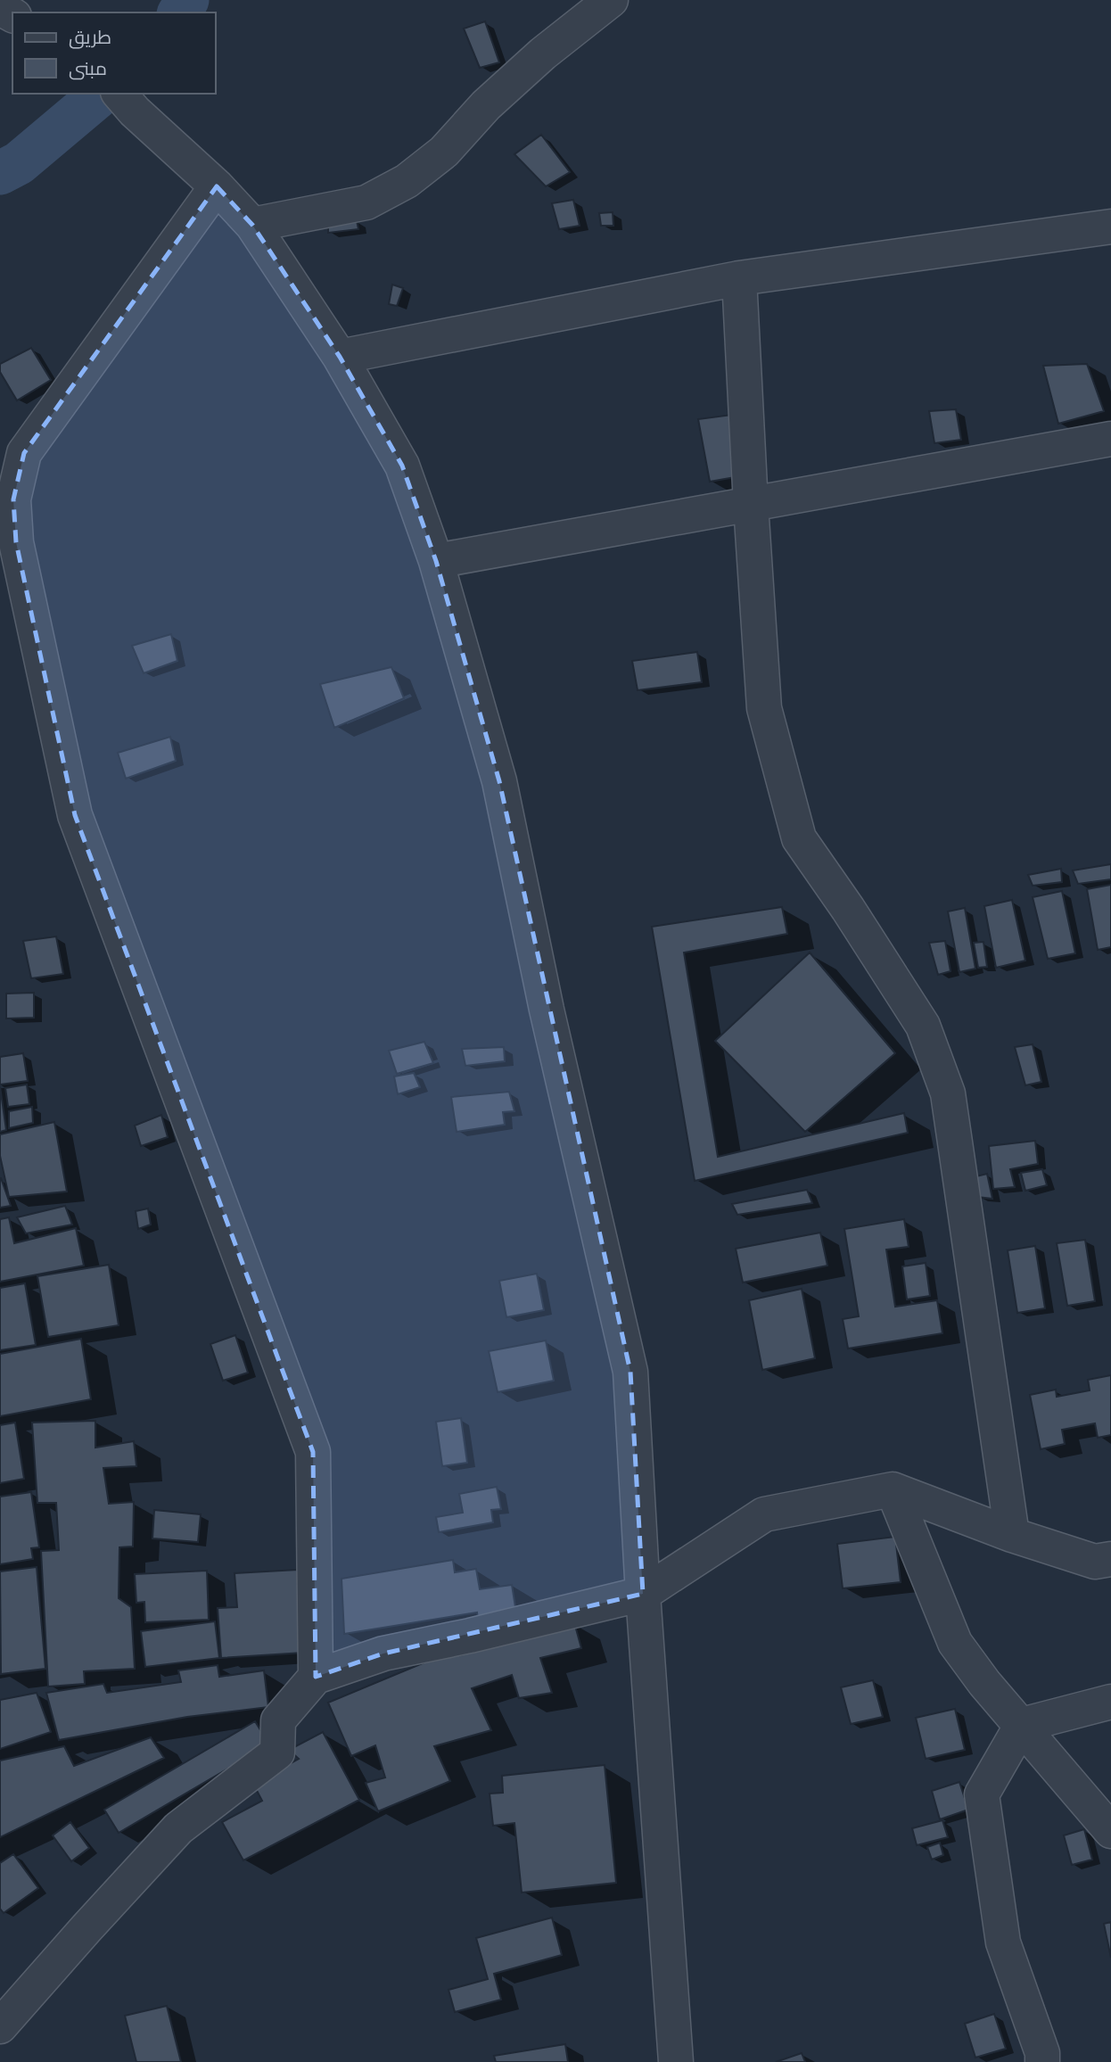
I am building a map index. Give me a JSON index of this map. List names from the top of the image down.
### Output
{
  "legend": ["طريق", "مبنى"]
}
